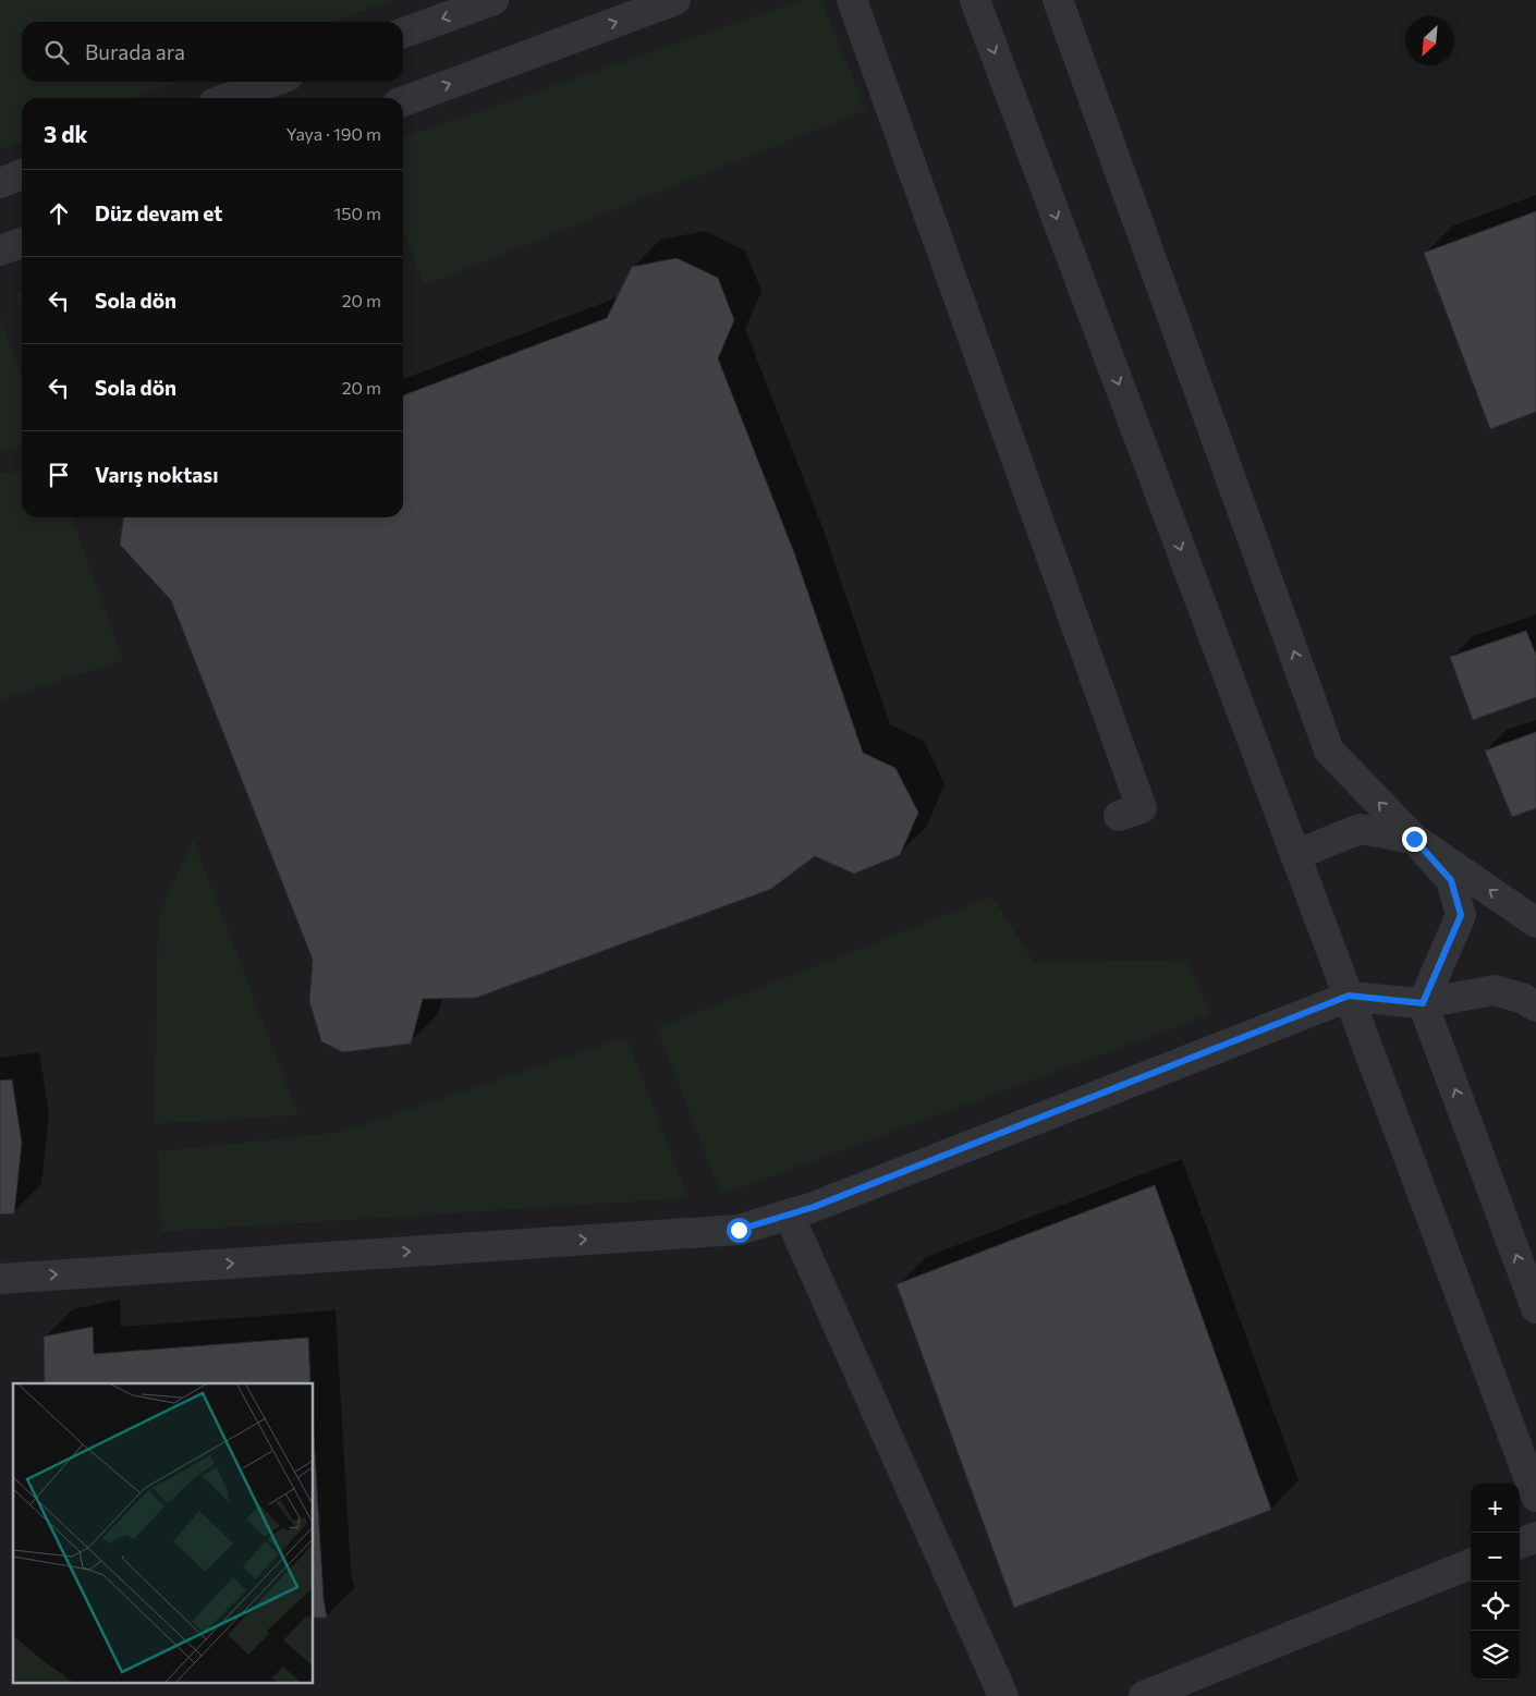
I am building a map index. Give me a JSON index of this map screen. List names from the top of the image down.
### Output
{
  "north": "bottom left",
  "page": {
    "search": "Burada ara",
    "heading": ["3 dk", "Yaya · 190 m"],
    "list": [
      ["Düz devam et", "150 m"],
      ["Sola dön", "20 m"],
      ["Sola dön", "20 m"],
      "Varış noktası"
    ],
    "map_buttons": ["+", "−"]
  }
}
